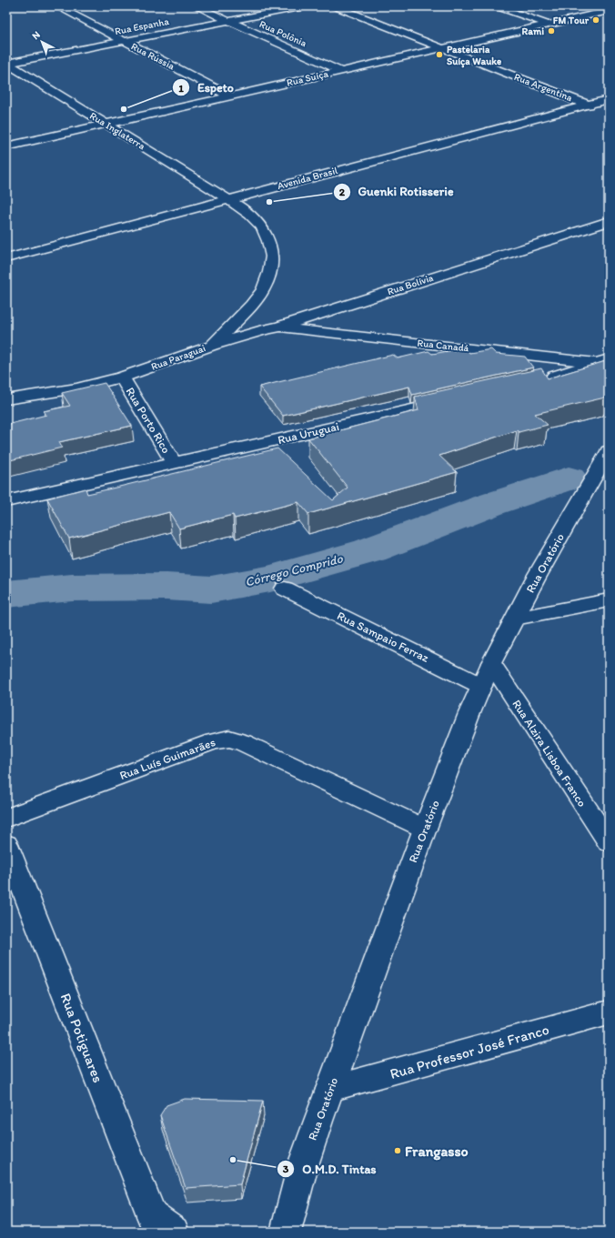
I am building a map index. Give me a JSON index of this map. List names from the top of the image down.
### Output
{
  "streets": {
    "street": [
      "Rua Espanha",
      "Rua Polônia",
      "Rua Rússia",
      "Rua Suíça",
      "Rua Argentina",
      "Rua Inglaterra",
      "Avenida Brasil",
      "Rua Bolívia",
      "Rua Canadá",
      "Rua Paraguai",
      "Rua Porto Rico",
      "Rua Uruguai",
      "Rua Oratório",
      "Rua Sampaio Ferraz",
      "Rua Alzira Lisboa Franco",
      "Rua Luís Guimarães",
      "Rua Potiguares",
      "Rua Professor José Franco"
    ]
  },
  "crossings": [
    ["Rua Espanha", "Rua Polônia"],
    ["Rua Espanha", "Rua Rússia"],
    ["Rua Espanha", "Rua Inglaterra"],
    ["Rua Polônia", "Rua Suíça"],
    ["Rua Rússia", "Rua Suíça"],
    ["Rua Suíça", "Rua Argentina"],
    ["Rua Suíça", "Rua Inglaterra"],
    ["Rua Argentina", "Avenida Brasil"],
    ["Rua Inglaterra", "Avenida Brasil"],
    ["Rua Inglaterra", "Rua Paraguai"],
    ["Avenida Brasil", "Rua Paraguai"],
    ["Rua Bolívia", "Rua Canadá"],
    ["Rua Bolívia", "Rua Paraguai"],
    ["Rua Paraguai", "Rua Porto Rico"],
    ["Rua Porto Rico", "Rua Uruguai"],
    ["Rua Oratório", "Rua Sampaio Ferraz"],
    ["Rua Oratório", "Rua Alzira Lisboa Franco"],
    ["Rua Oratório", "Rua Luís Guimarães"],
    ["Rua Oratório", "Rua Professor José Franco"]
  ],
  "water": ["Córrego Comprido"],
  "places": [
    "FM Tour",
    "Rami",
    "Pastelaria Suíça Wauke",
    "Espeto",
    "Guenki Rotisserie",
    "Frangasso",
    "O.M.D. Tintas"
  ],
  "north": "top left"
}
